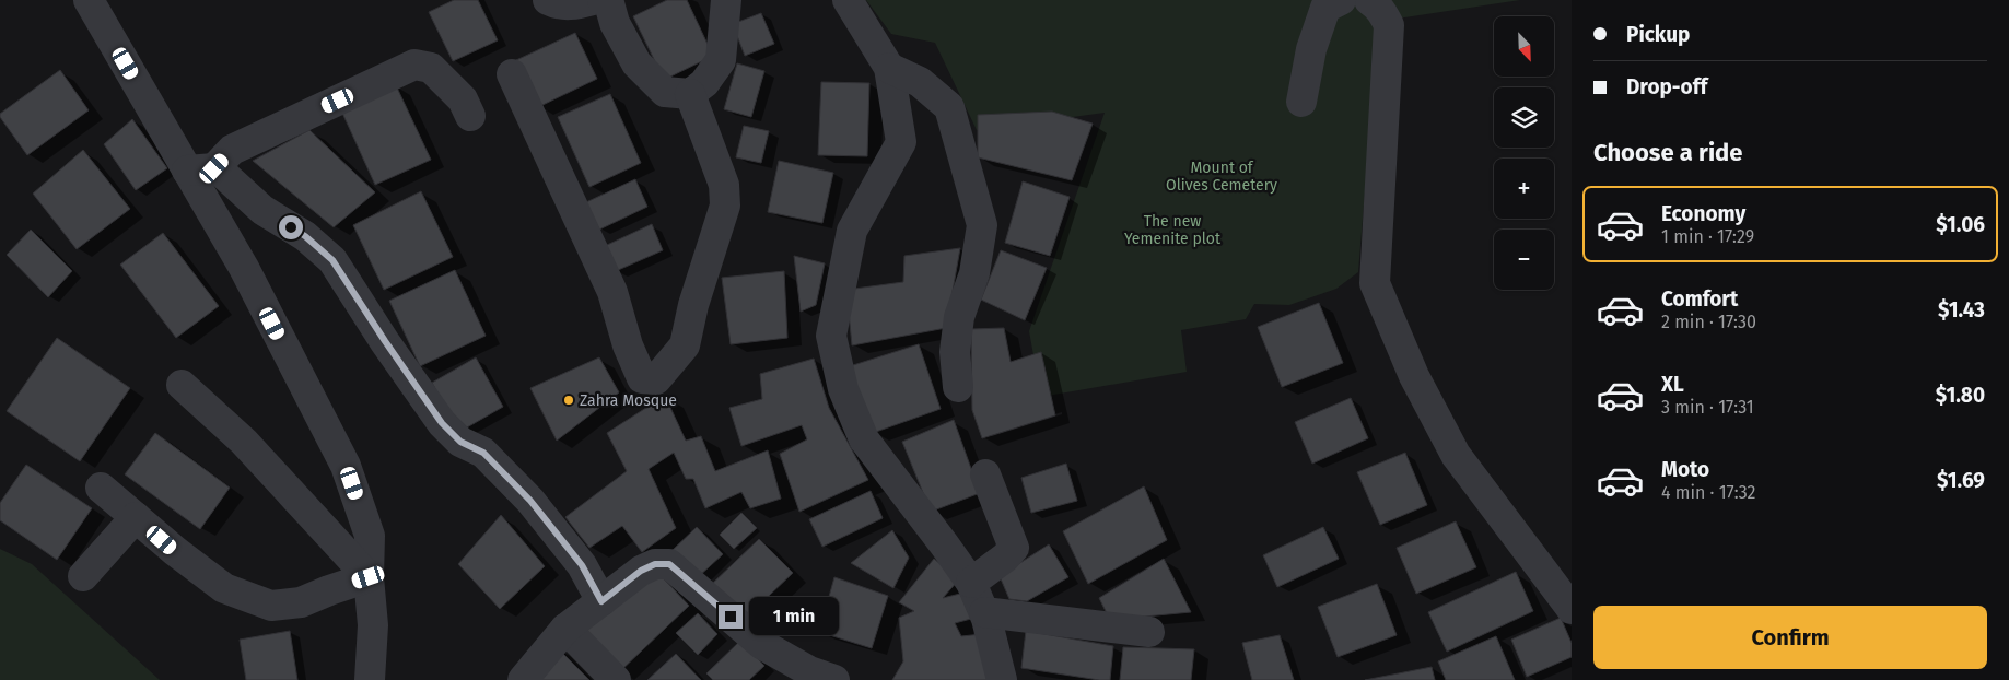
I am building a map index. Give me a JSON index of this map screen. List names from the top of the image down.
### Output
{
  "parks": ["Mount of Olives Cemetery", "The new Yemenite plot"],
  "places": ["Zahra Mosque"],
  "north": "bottom right",
  "page": {
    "banner": ["Pickup", "Drop-off"],
    "map_buttons": ["+", "−"],
    "heading": "Choose a ride",
    "list": [
      {
        "name": "Economy",
        "note": "1 min · 17:29",
        "value": "$1.06"
      },
      {
        "name": "Comfort",
        "note": "2 min · 17:30",
        "value": "$1.43"
      },
      {
        "name": "XL",
        "note": "3 min · 17:31",
        "value": "$1.80"
      },
      {
        "name": "Moto",
        "note": "4 min · 17:32",
        "value": "$1.69"
      }
    ],
    "buttons": "Confirm",
    "bubble": "1 min"
  }
}
